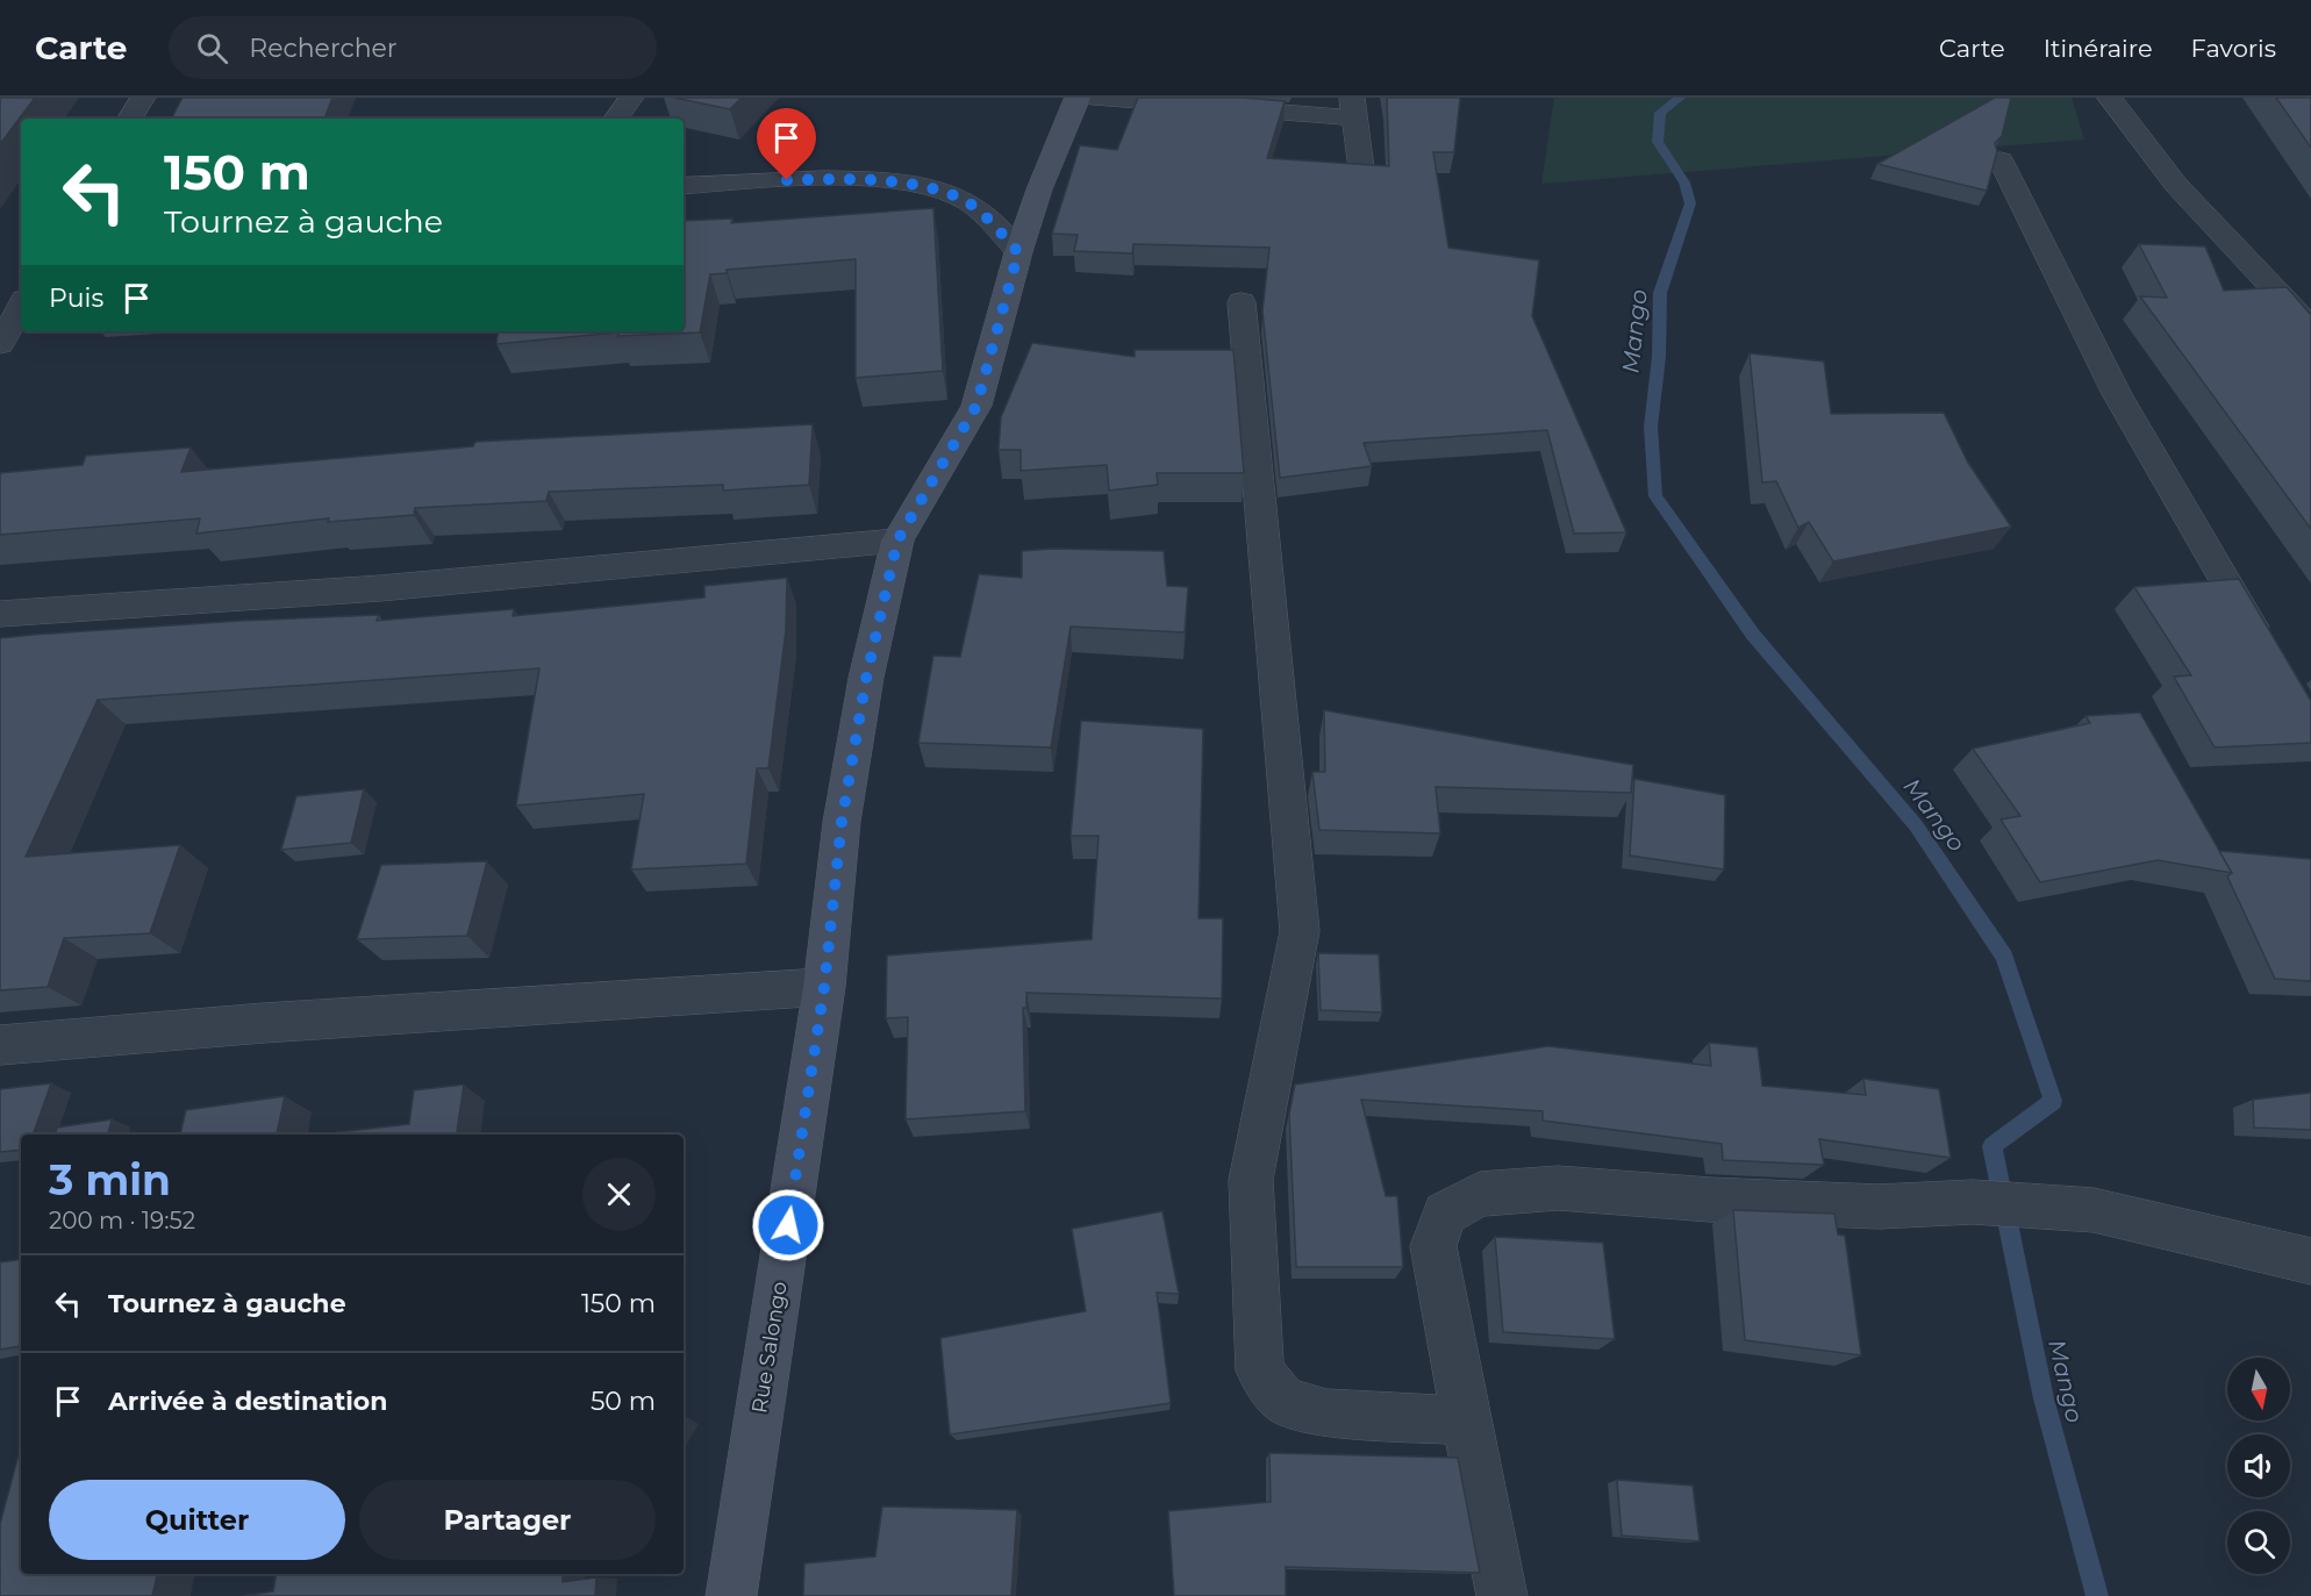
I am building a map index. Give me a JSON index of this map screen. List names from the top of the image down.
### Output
{
  "streets": {
    "street": ["Rue Salongo"]
  },
  "water": ["Mango"],
  "north": "bottom",
  "page": {
    "header": "Carte",
    "search": "Rechercher",
    "nav": ["Carte", "Itinéraire", "Favoris"],
    "turn": ["150 m", "Tournez à gauche"],
    "then": "Puis",
    "heading": ["3 min", "200 m · 19:52"],
    "list": [
      {
        "name": "Tournez à gauche",
        "value": "150 m"
      },
      {
        "name": "Arrivée à destination",
        "value": "50 m"
      }
    ],
    "buttons": ["Quitter", "Partager"]
  }
}
